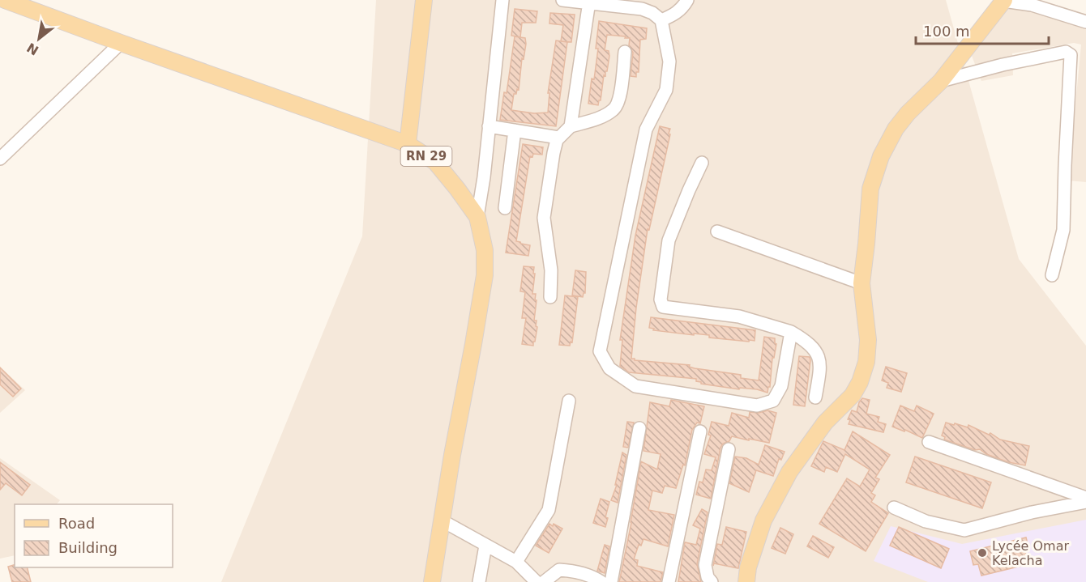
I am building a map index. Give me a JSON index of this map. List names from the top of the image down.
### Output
{
  "streets": {
    "main road": ["RN 29"]
  },
  "places": ["Lycée Omar Kelacha"],
  "legend": ["Road", "Building"],
  "scale_bar": "100 m",
  "north": "bottom left"
}
